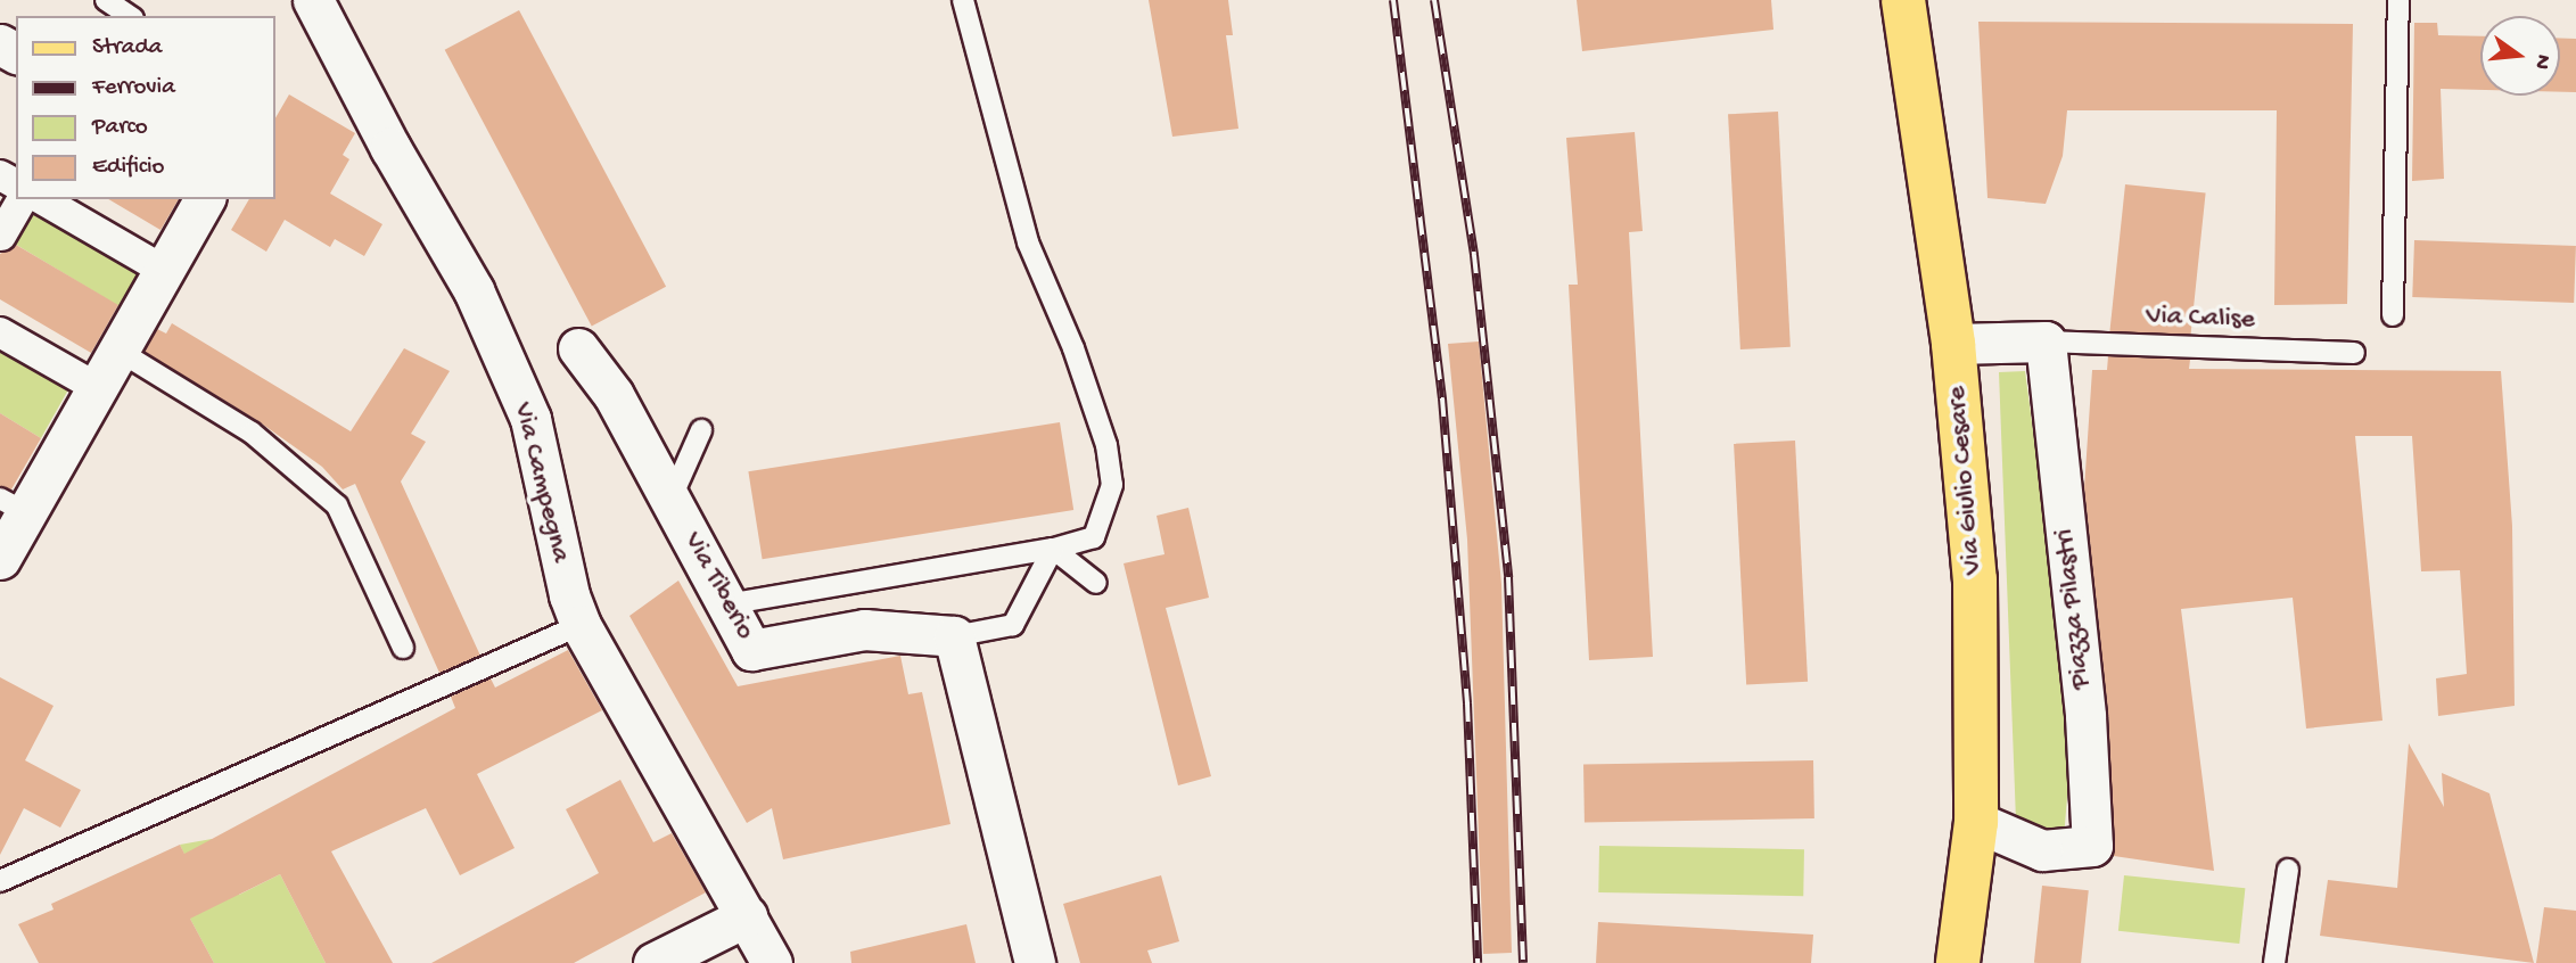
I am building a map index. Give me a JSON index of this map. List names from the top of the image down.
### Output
{
  "streets": {
    "main road": ["Via Giulio Cesare"],
    "street": ["Via Campegna", "Via Tiberio", "Piazza Pilastri"],
    "lane": ["Via Calise"]
  },
  "crossings": [
    ["Via Calise", "Piazza Pilastri"],
    ["Via Giulio Cesare", "Piazza Pilastri"]
  ],
  "legend": [
    "Strada",
    "Ferrovia",
    "Parco",
    "Edificio"
  ],
  "north": "right"
}
